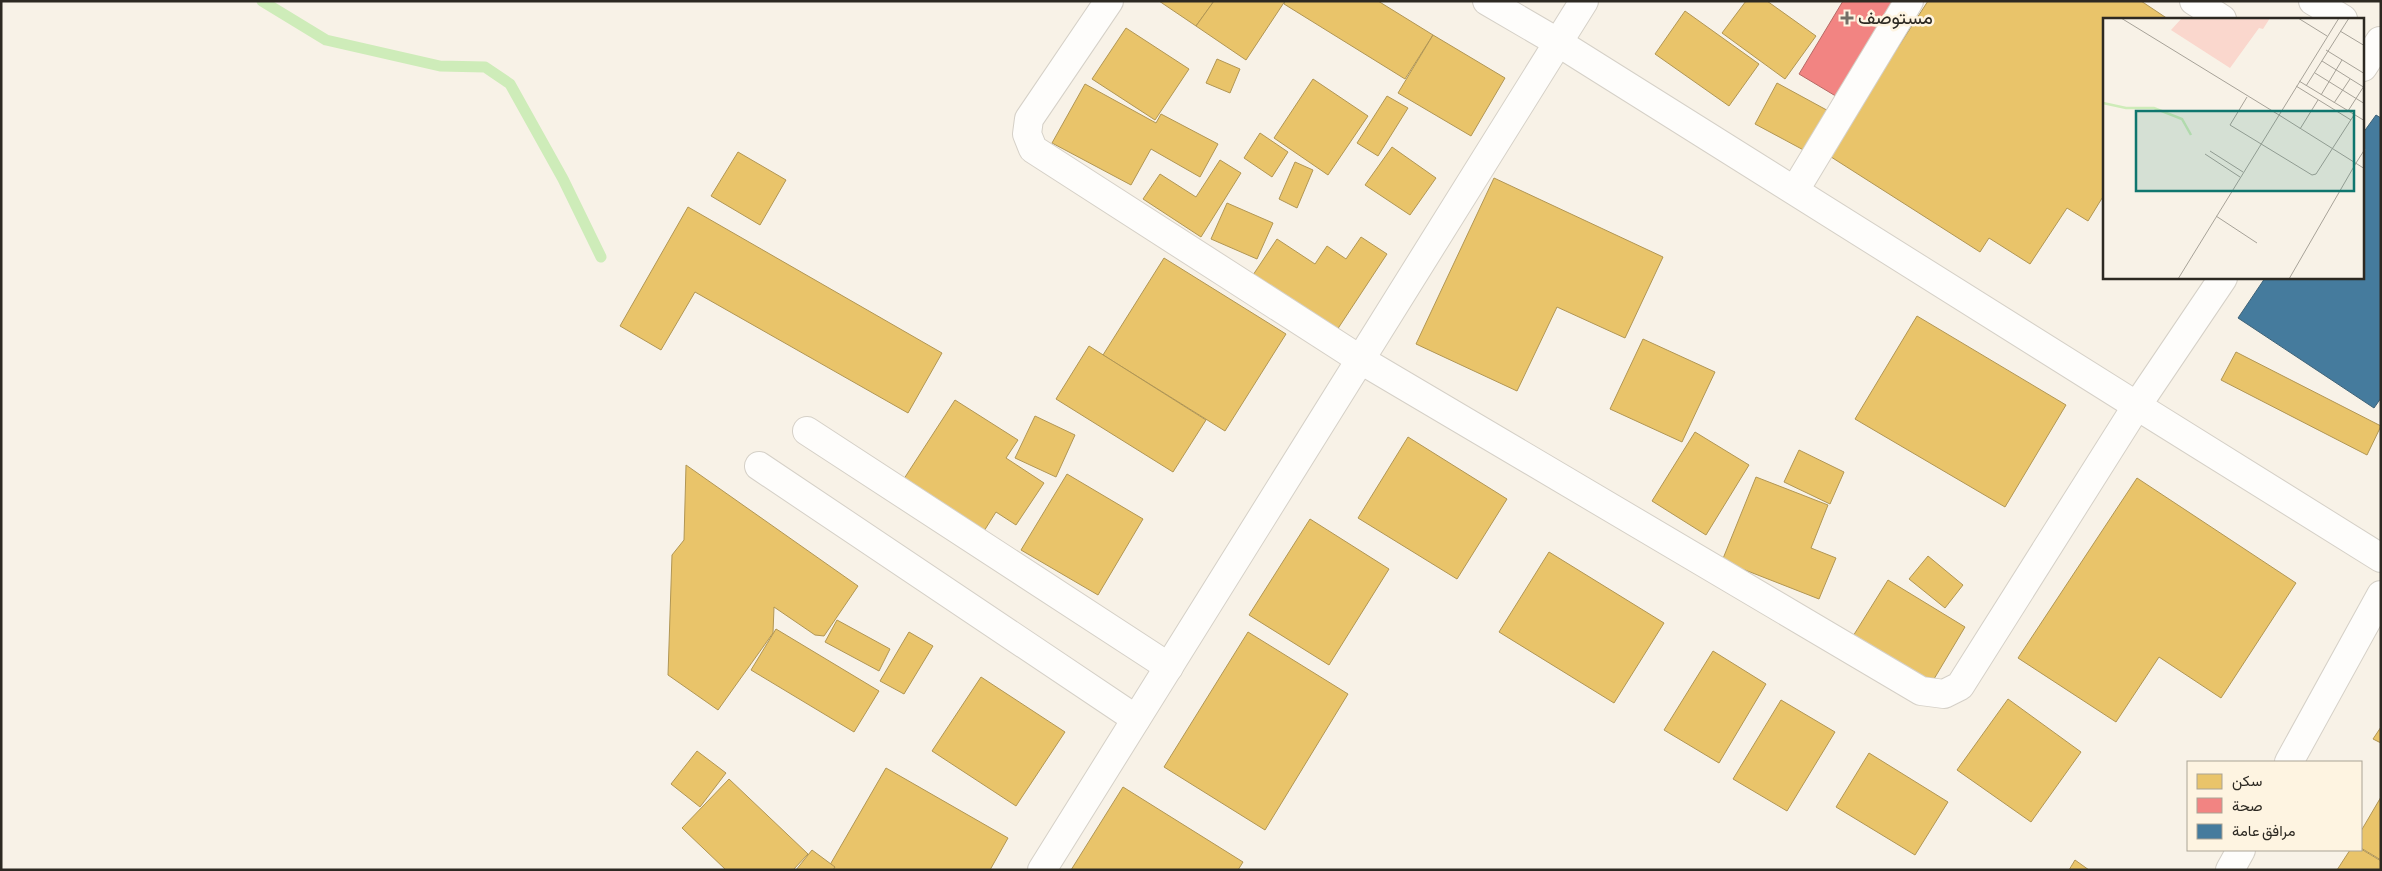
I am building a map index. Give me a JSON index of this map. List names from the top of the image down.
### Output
{
  "places": {
    "health": ["مستوصف"]
  },
  "legend": ["سكن", "صحة", "مرافق عامة"]
}
